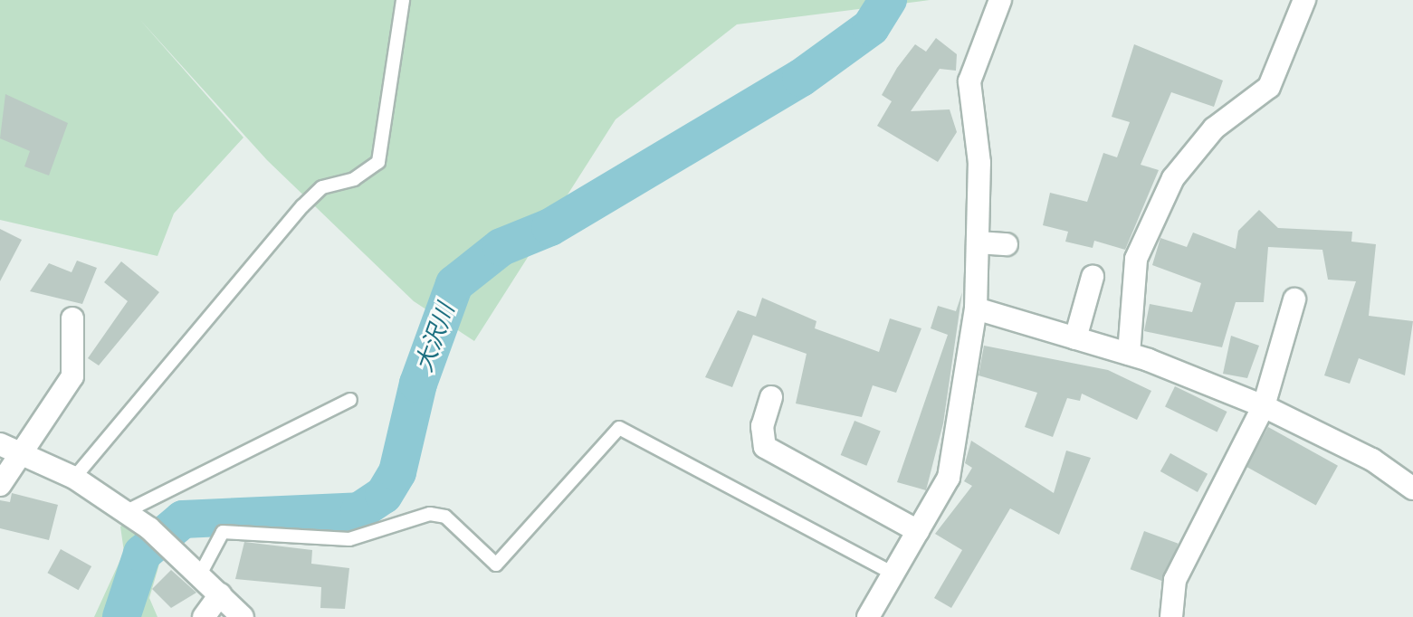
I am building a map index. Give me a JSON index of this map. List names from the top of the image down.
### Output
{
  "water": ["大沢川"]
}
